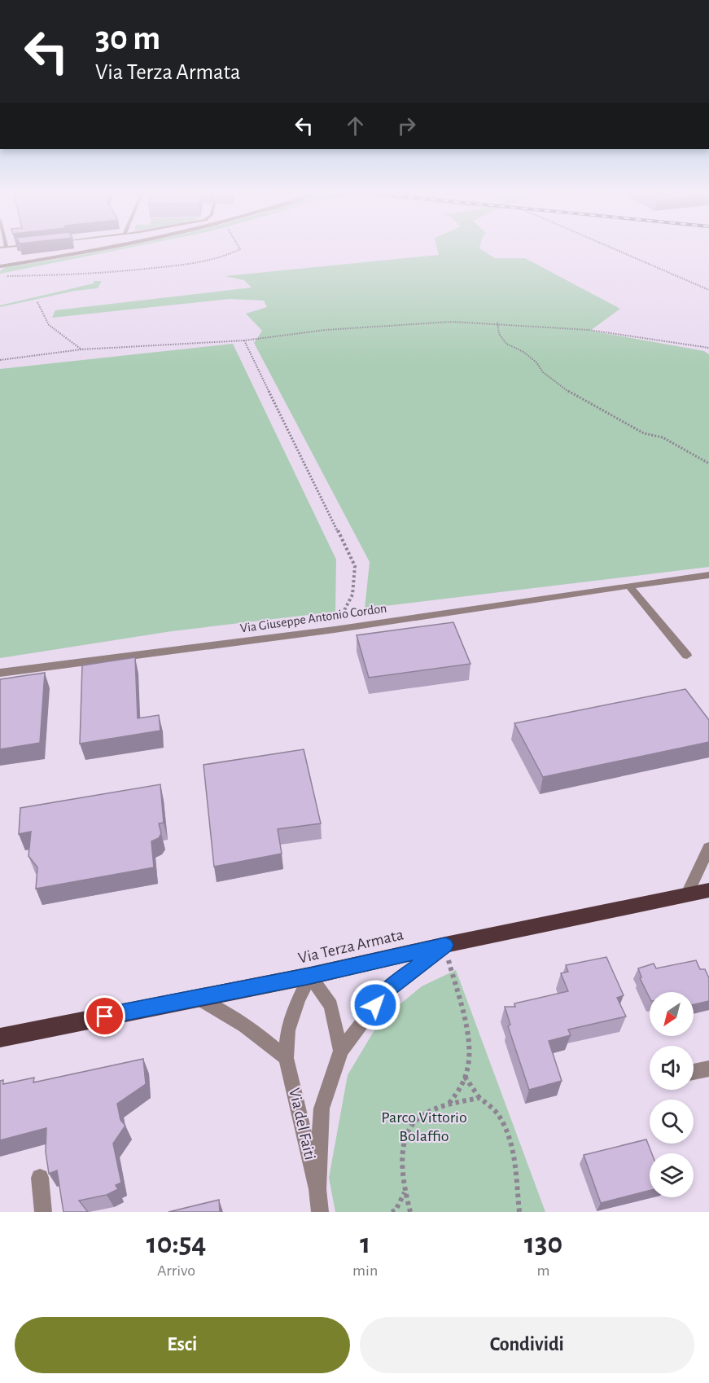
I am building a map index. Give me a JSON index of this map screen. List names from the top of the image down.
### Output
{
  "streets": {
    "main road": ["Via Terza Armata"],
    "street": ["Via Giuseppe Antonio Cordon", "Via del Faiti"]
  },
  "crossings": [
    ["Via Terza Armata", "Via del Faiti"]
  ],
  "parks": ["Parco Vittorio Bolaffio"],
  "north": "bottom left",
  "page": {
    "turn": ["30 m", "Via Terza Armata"],
    "eta": [
      "10:54",
      "Arrivo",
      "1",
      "min",
      "130",
      "m"
    ],
    "buttons": ["Esci", "Condividi"]
  }
}
